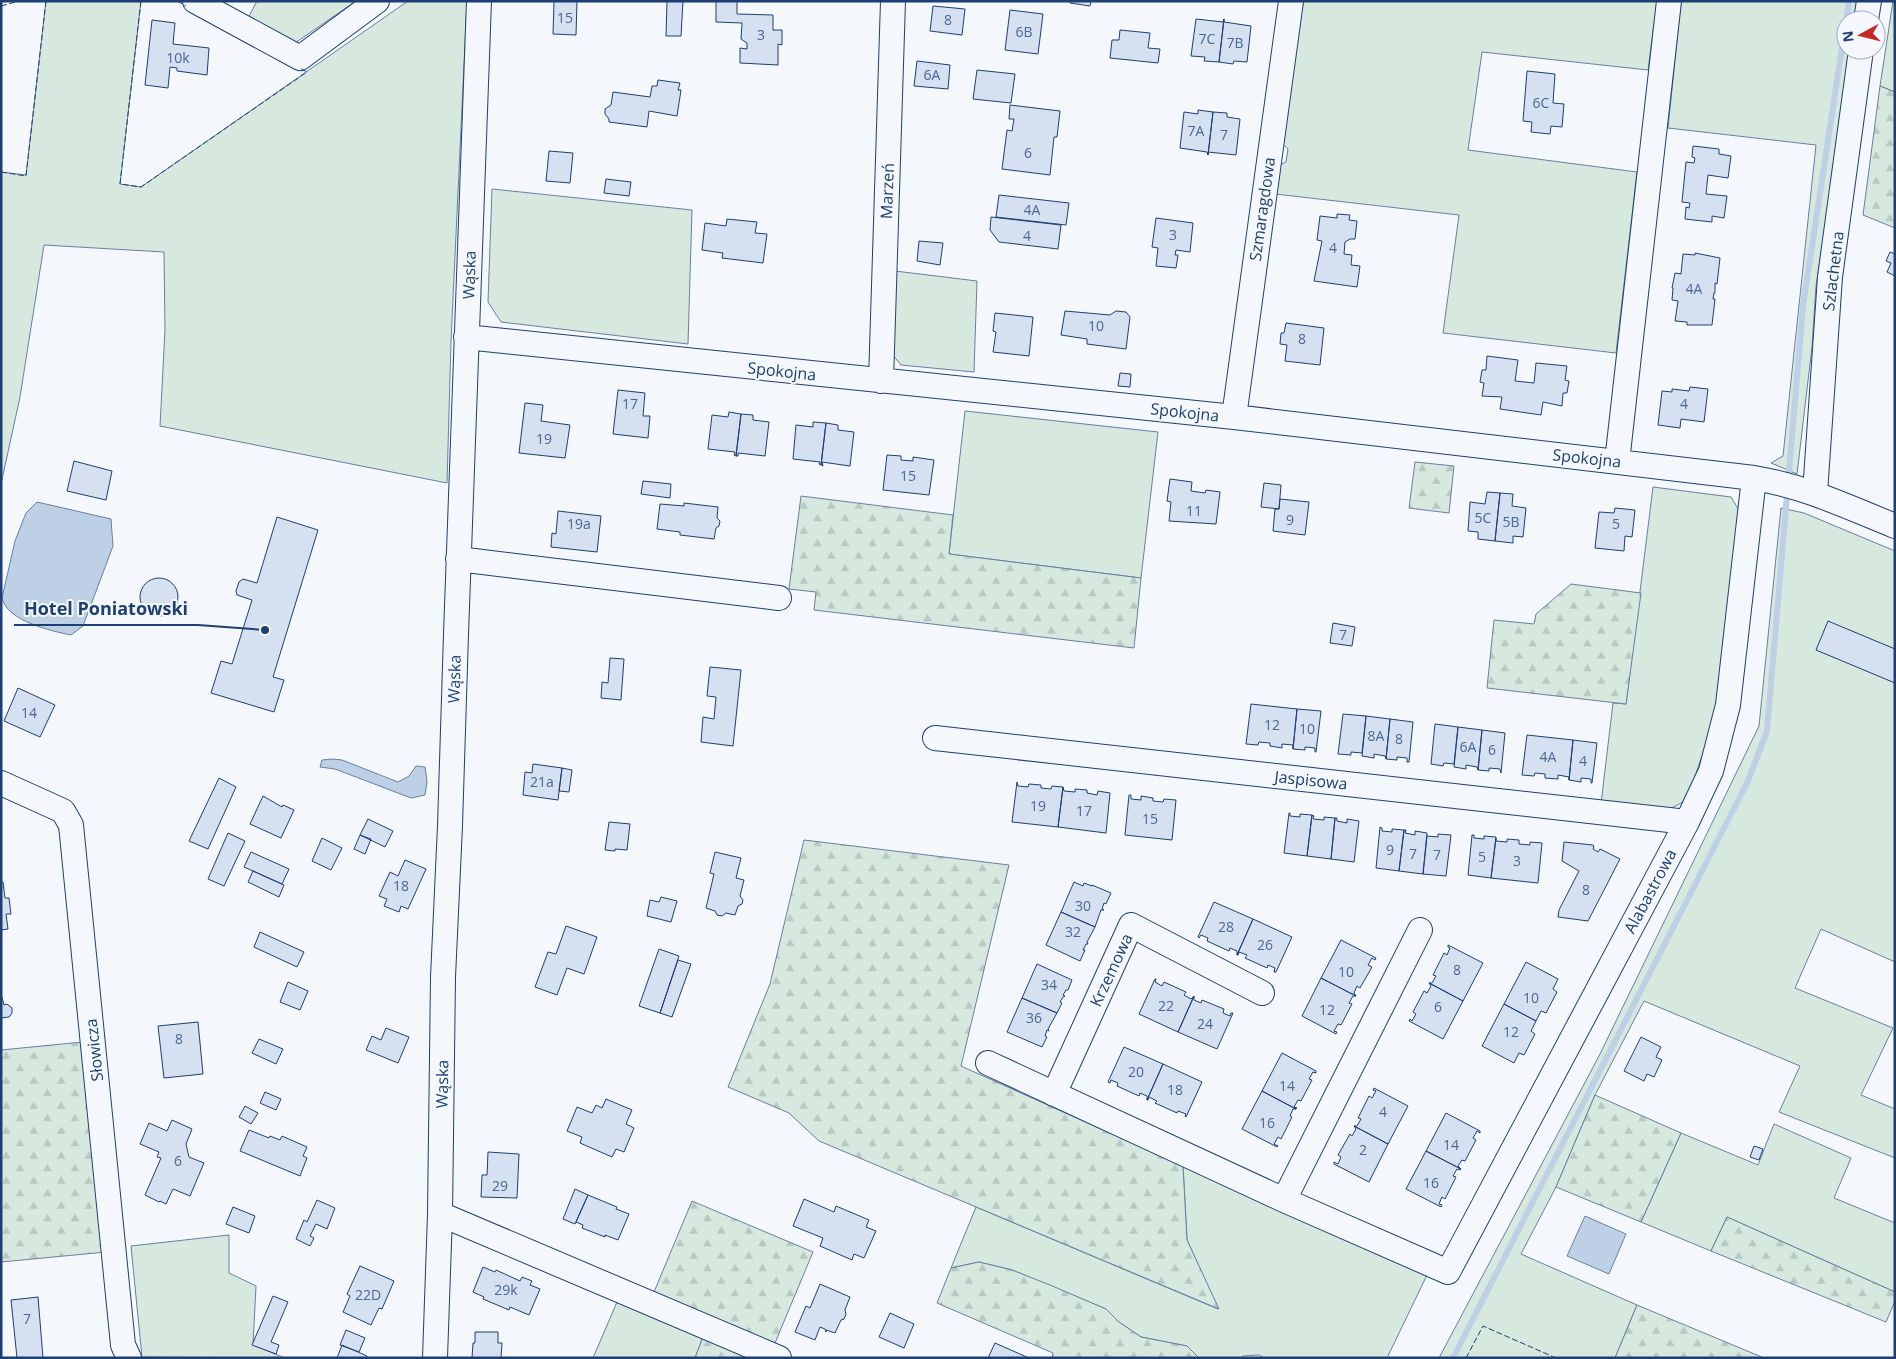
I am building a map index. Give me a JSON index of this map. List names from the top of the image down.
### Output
{
  "streets": {
    "street": [
      "Marzeń",
      "Szmaragdowa",
      "Szlachetna",
      "Wąska",
      "Spokojna",
      "Jaspisowa",
      "Alabastrowa",
      "Krzemowa",
      "Słowicza"
    ]
  },
  "crossings": [
    ["Marzeń", "Spokojna"],
    ["Szmaragdowa", "Spokojna"],
    ["Szlachetna", "Spokojna"],
    ["Wąska", "Spokojna"],
    ["Spokojna", "Alabastrowa"],
    ["Jaspisowa", "Alabastrowa"]
  ],
  "places": ["Hotel Poniatowski"],
  "house_numbers": [
    "15",
    "8",
    "6B",
    "3",
    "7C",
    "7B",
    "10k",
    "6A",
    "6C",
    "7A",
    "7",
    "6",
    "4A",
    "3",
    "4",
    "4",
    "4A",
    "10",
    "8",
    "17",
    "4",
    "19",
    "15",
    "11",
    "5C",
    "9",
    "5B",
    "19a",
    "5",
    "7",
    "14",
    "12",
    "10",
    "8A",
    "8",
    "6A",
    "6",
    "4A",
    "4",
    "21a",
    "19",
    "17",
    "15",
    "9",
    "7",
    "7",
    "5",
    "3",
    "18",
    "8",
    "30",
    "28",
    "32",
    "26",
    "8",
    "10",
    "34",
    "10",
    "22",
    "6",
    "12",
    "36",
    "24",
    "12",
    "8",
    "20",
    "14",
    "18",
    "4",
    "16",
    "14",
    "2",
    "6",
    "16",
    "29",
    "29k",
    "22D",
    "7"
  ],
  "north": "left"
}
